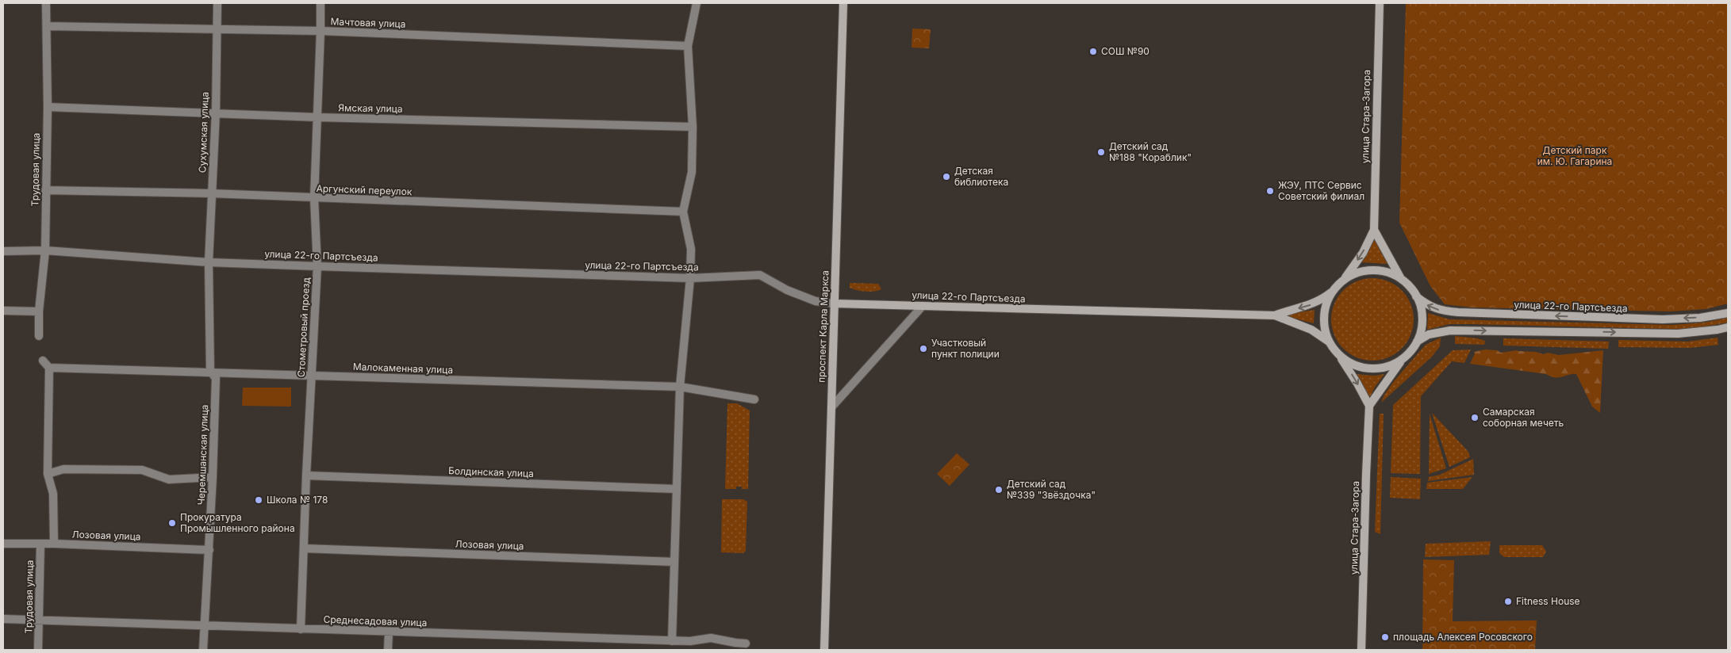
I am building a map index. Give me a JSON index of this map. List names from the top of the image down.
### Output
{
  "streets": {
    "street": [
      "Мачтовая улица",
      "Ямская улица",
      "улица Стара-Загора",
      "Сухумская улица",
      "Трудовая улица",
      "Аргунский переулок",
      "улица 22-го Партсъезда",
      "проспект Карла Маркса",
      "Стометровый проезд",
      "Малокаменная улица",
      "Черемшанская улица",
      "Болдинская улица",
      "Лозовая улица",
      "Среднесадовая улица"
    ]
  },
  "crossings": [
    ["Мачтовая улица", "Сухумская улица"],
    ["Мачтовая улица", "Трудовая улица"],
    ["Мачтовая улица", "Стометровый проезд"],
    ["Ямская улица", "Сухумская улица"],
    ["Ямская улица", "Трудовая улица"],
    ["Ямская улица", "Стометровый проезд"],
    ["улица Стара-Загора", "улица 22-го Партсъезда"],
    ["Сухумская улица", "Аргунский переулок"],
    ["Сухумская улица", "улица 22-го Партсъезда"],
    ["Сухумская улица", "Черемшанская улица"],
    ["Трудовая улица", "Аргунский переулок"],
    ["Трудовая улица", "улица 22-го Партсъезда"],
    ["Трудовая улица", "Лозовая улица"],
    ["Трудовая улица", "Среднесадовая улица"],
    ["Аргунский переулок", "Стометровый проезд"],
    ["улица 22-го Партсъезда", "проспект Карла Маркса"],
    ["улица 22-го Партсъезда", "Стометровый проезд"],
    ["улица 22-го Партсъезда", "Черемшанская улица"],
    ["Стометровый проезд", "Малокаменная улица"],
    ["Стометровый проезд", "Болдинская улица"],
    ["Стометровый проезд", "Лозовая улица"],
    ["Стометровый проезд", "Среднесадовая улица"],
    ["Малокаменная улица", "Черемшанская улица"],
    ["Черемшанская улица", "Лозовая улица"],
    ["Черемшанская улица", "Среднесадовая улица"]
  ],
  "parks": ["Детский парк им. Ю. Гагарина"],
  "places": [
    "СОШ №90",
    "Детский сад №188 \"Кораблик\"",
    "Детская библиотека",
    "ЖЭУ, ПТС Сервис Советский филиал",
    "Участковый пункт полиции",
    "Самарская соборная мечеть",
    "Детский сад №339 \"Звёздочка\"",
    "Школа № 178",
    "Прокуратура Промышленного района",
    "Fitness House",
    "площадь Алексея Росовского"
  ]
}
